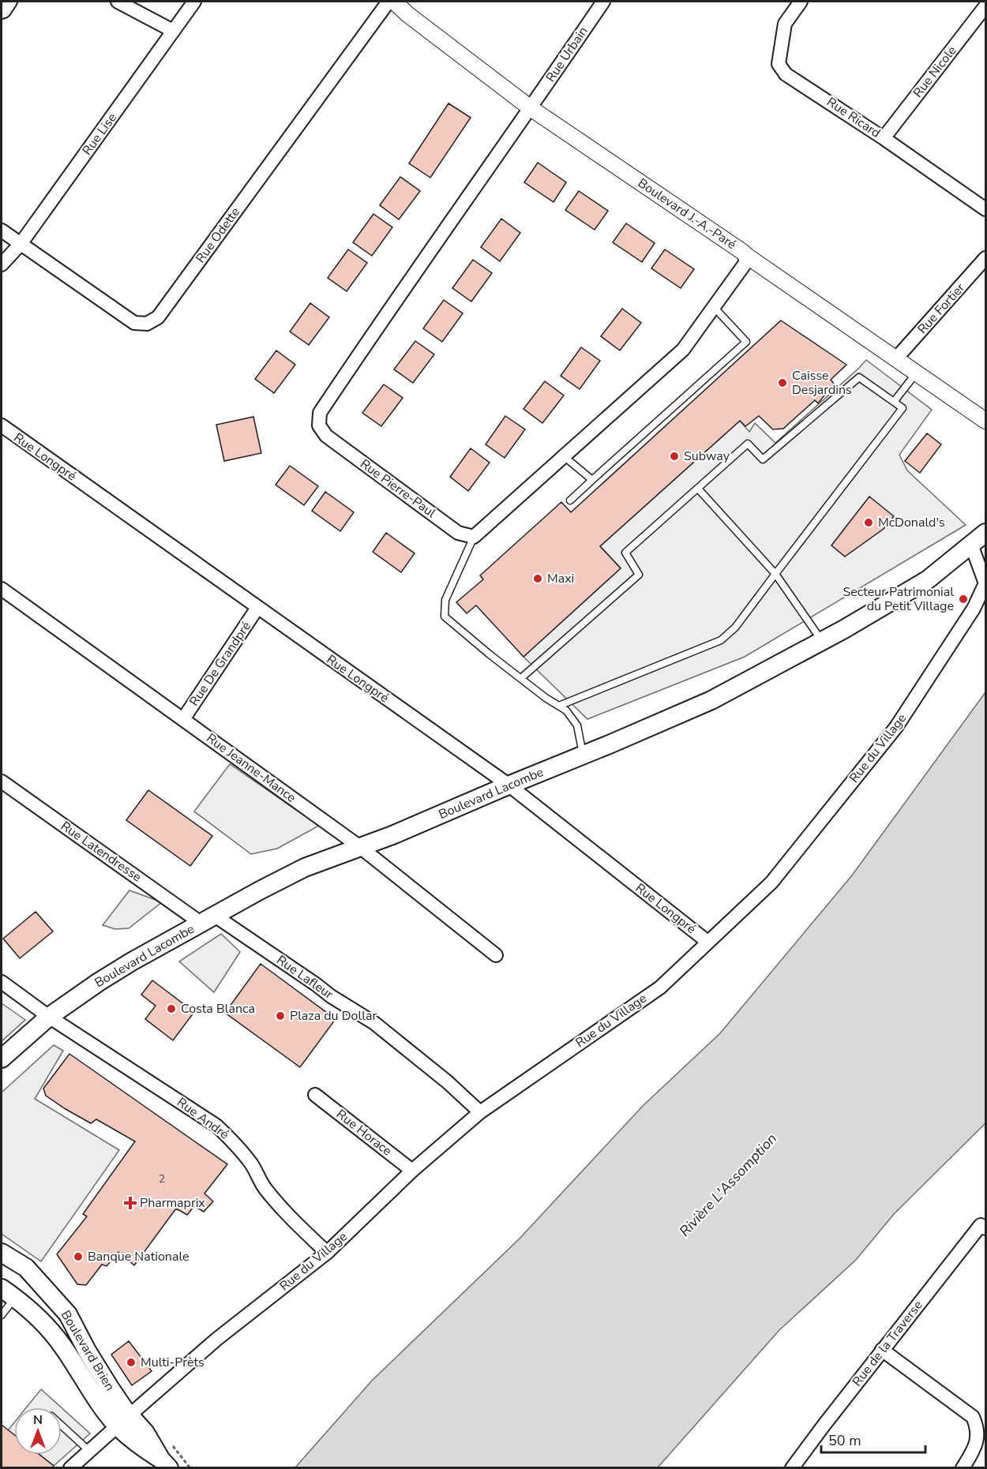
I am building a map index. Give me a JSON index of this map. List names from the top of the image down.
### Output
{
  "streets": {
    "main road": ["Boulevard Lacombe", "Boulevard Brien"],
    "street": [
      "Rue Urbain",
      "Rue Nicole",
      "Rue Ricard",
      "Rue Lise",
      "Boulevard J.-A.-Paré",
      "Rue Odette",
      "Rue Fortier",
      "Rue Longpré",
      "Rue Pierre-Paul",
      "Rue De Grandpré",
      "Rue du Village",
      "Rue Jeanne-Mance",
      "Rue Latendresse",
      "Rue Lafleur",
      "Rue André",
      "Rue Horace",
      "Rue de la Traverse"
    ]
  },
  "crossings": [
    ["Rue Urbain", "Boulevard J.-A.-Paré"],
    ["Rue Urbain", "Rue Pierre-Paul"],
    ["Rue Nicole", "Rue Ricard"],
    ["Rue Lise", "Rue Odette"],
    ["Boulevard J.-A.-Paré", "Rue Fortier"],
    ["Boulevard J.-A.-Paré", "Rue Pierre-Paul"],
    ["Rue Longpré", "Rue De Grandpré"],
    ["Rue Longpré", "Rue du Village"],
    ["Rue Longpré", "Boulevard Lacombe"],
    ["Rue De Grandpré", "Rue Jeanne-Mance"],
    ["Rue du Village", "Boulevard Lacombe"],
    ["Rue du Village", "Rue Lafleur"],
    ["Rue du Village", "Rue André"],
    ["Rue du Village", "Rue Horace"],
    ["Rue du Village", "Boulevard Brien"],
    ["Rue Jeanne-Mance", "Boulevard Lacombe"],
    ["Boulevard Lacombe", "Rue Latendresse"],
    ["Boulevard Lacombe", "Rue Lafleur"],
    ["Boulevard Lacombe", "Rue André"],
    ["Rue Latendresse", "Rue Lafleur"]
  ],
  "water": ["Rivière L'Assomption"],
  "places": {
    "other": [
      "Caisse Desjardins",
      "Subway",
      "McDonald's",
      "Maxi",
      "Secteur Patrimonial du Petit Village",
      "Costa Blanca",
      "Plaza du Dollar",
      "Banque Nationale",
      "Multi-Prèts"
    ],
    "health": ["Pharmaprix"]
  },
  "house_numbers": ["2"],
  "scale_bar": "50 m",
  "north": "top"
}
